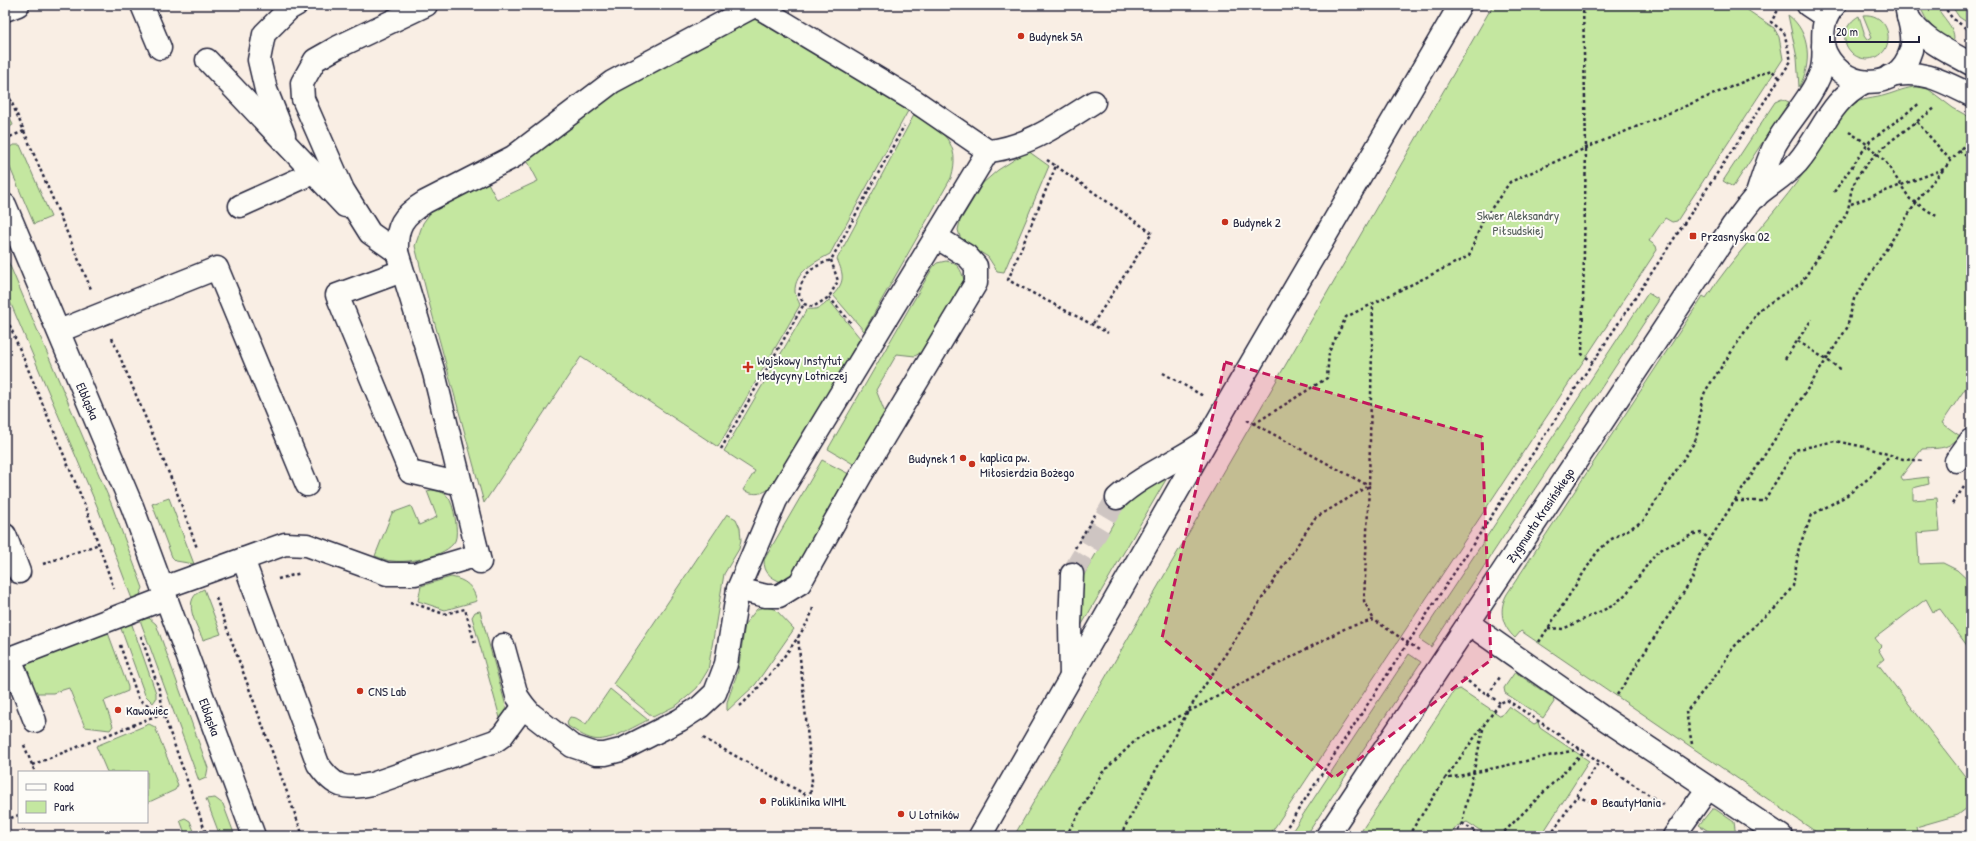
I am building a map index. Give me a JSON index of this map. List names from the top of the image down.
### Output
{
  "streets": {
    "street": ["Elbląska", "Zygmunta Krasińskiego"]
  },
  "parks": ["Skwer Aleksandry Piłsudskiej"],
  "places": {
    "other": [
      "Budynek 5A",
      "Budynek 2",
      "Budynek 1",
      "kaplica pw. Miłosierdzia Bożego",
      "CNS Lab",
      "Kawowiec",
      "Poliklinika WIML",
      "BeautyMania",
      "U Lotników"
    ],
    "transit": ["Przasnyska 02"],
    "health": ["Wojskowy Instytut Medycyny Lotniczej"]
  },
  "legend": ["Road", "Park"],
  "scale_bar": "20 m"
}
